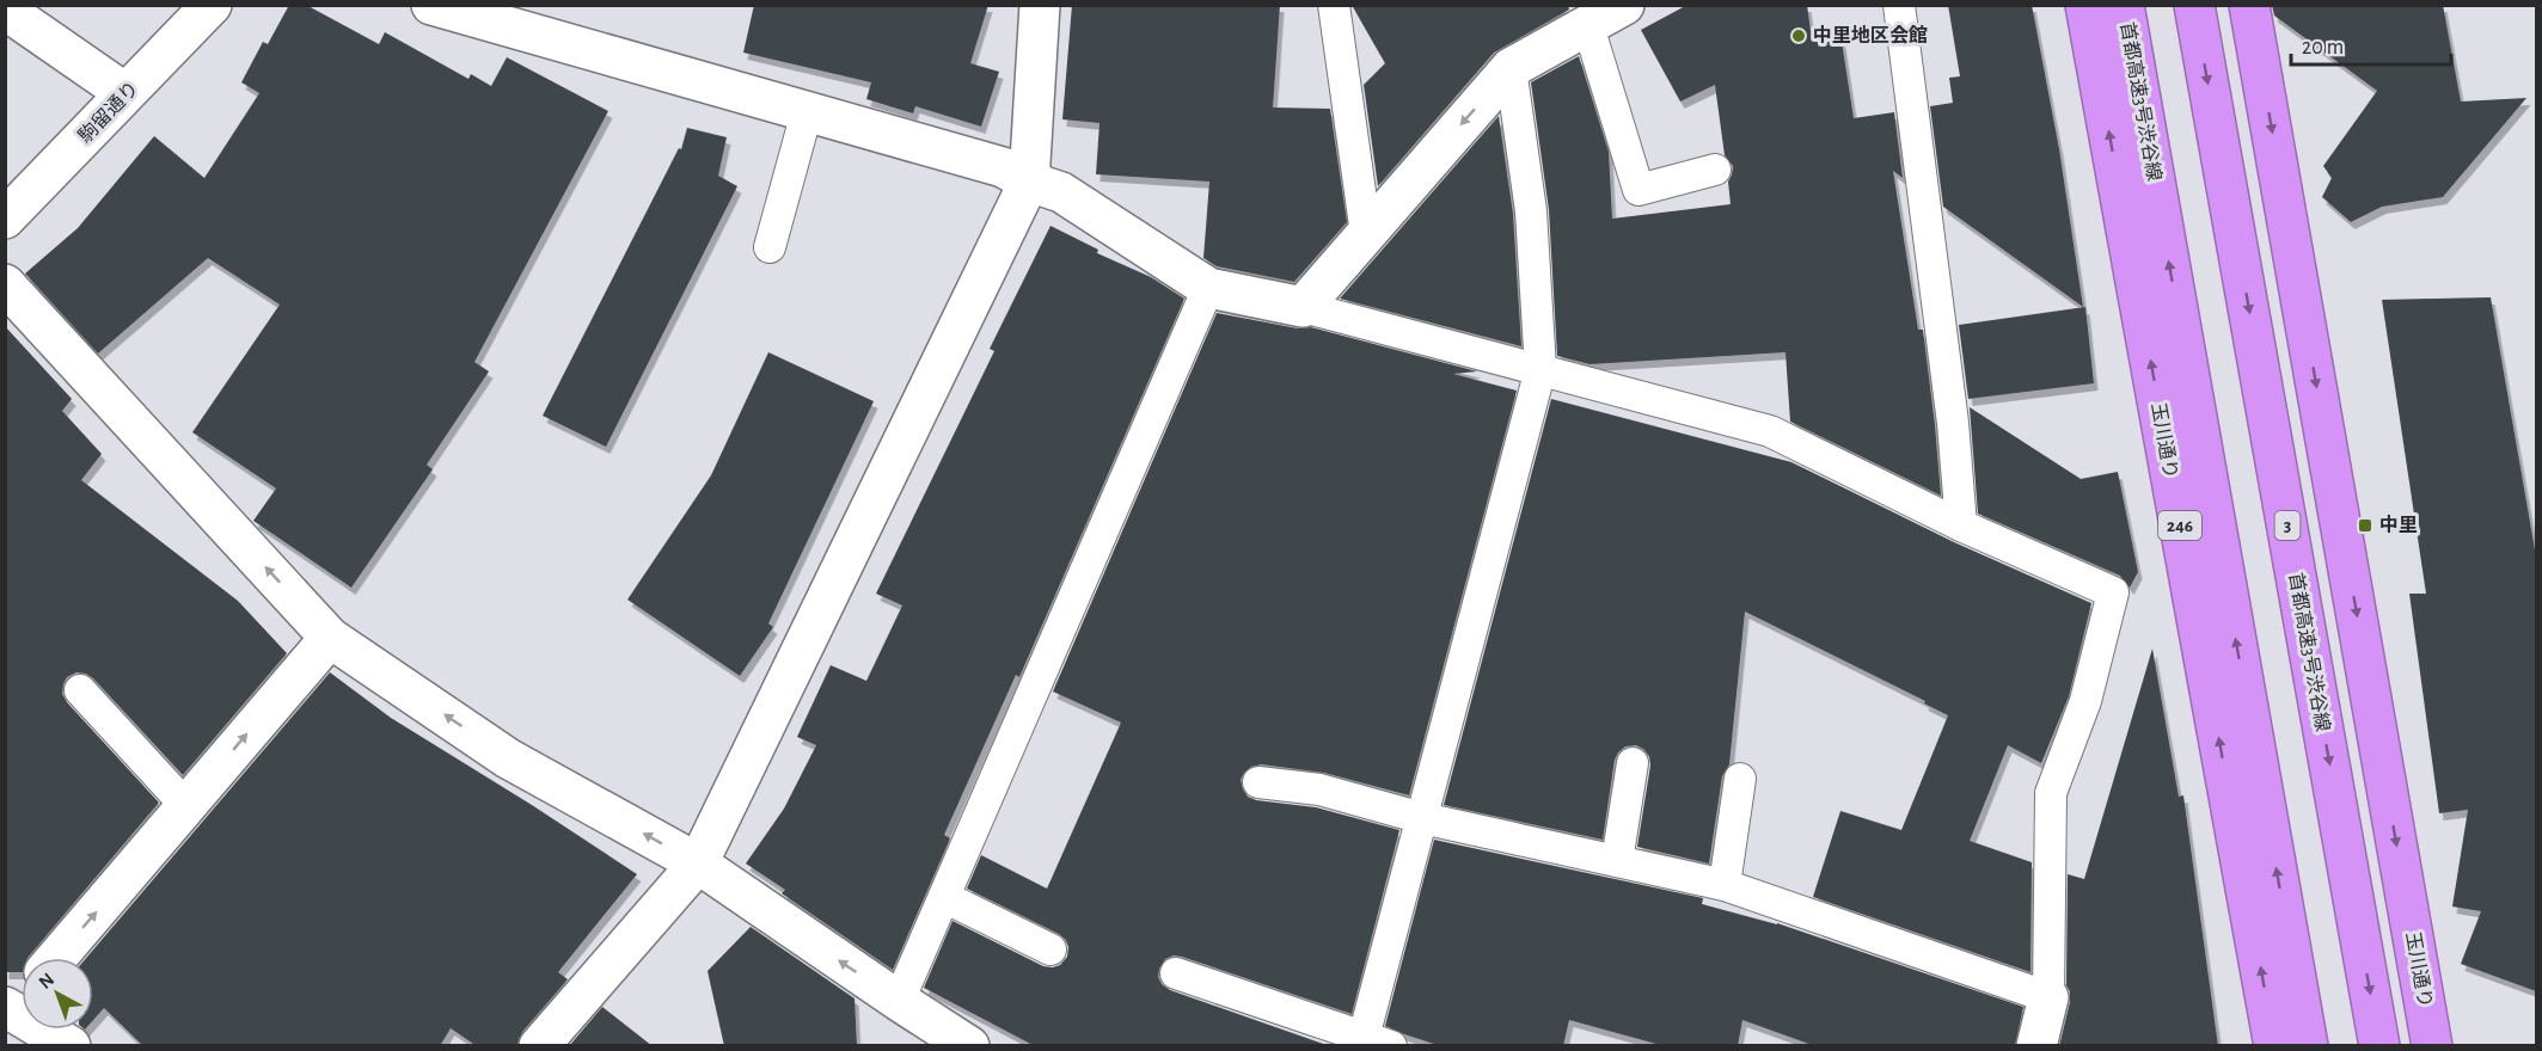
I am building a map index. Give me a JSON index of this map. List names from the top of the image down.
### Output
{
  "streets": {
    "highway": [
      "首都高速3号渋谷線",
      "玉川通り",
      "246",
      "3"
    ],
    "street": ["駒留通り"]
  },
  "places": {
    "other": ["中里地区会館"],
    "transit": ["中里"]
  },
  "scale_bar": "20 m",
  "north": "top left"
}
